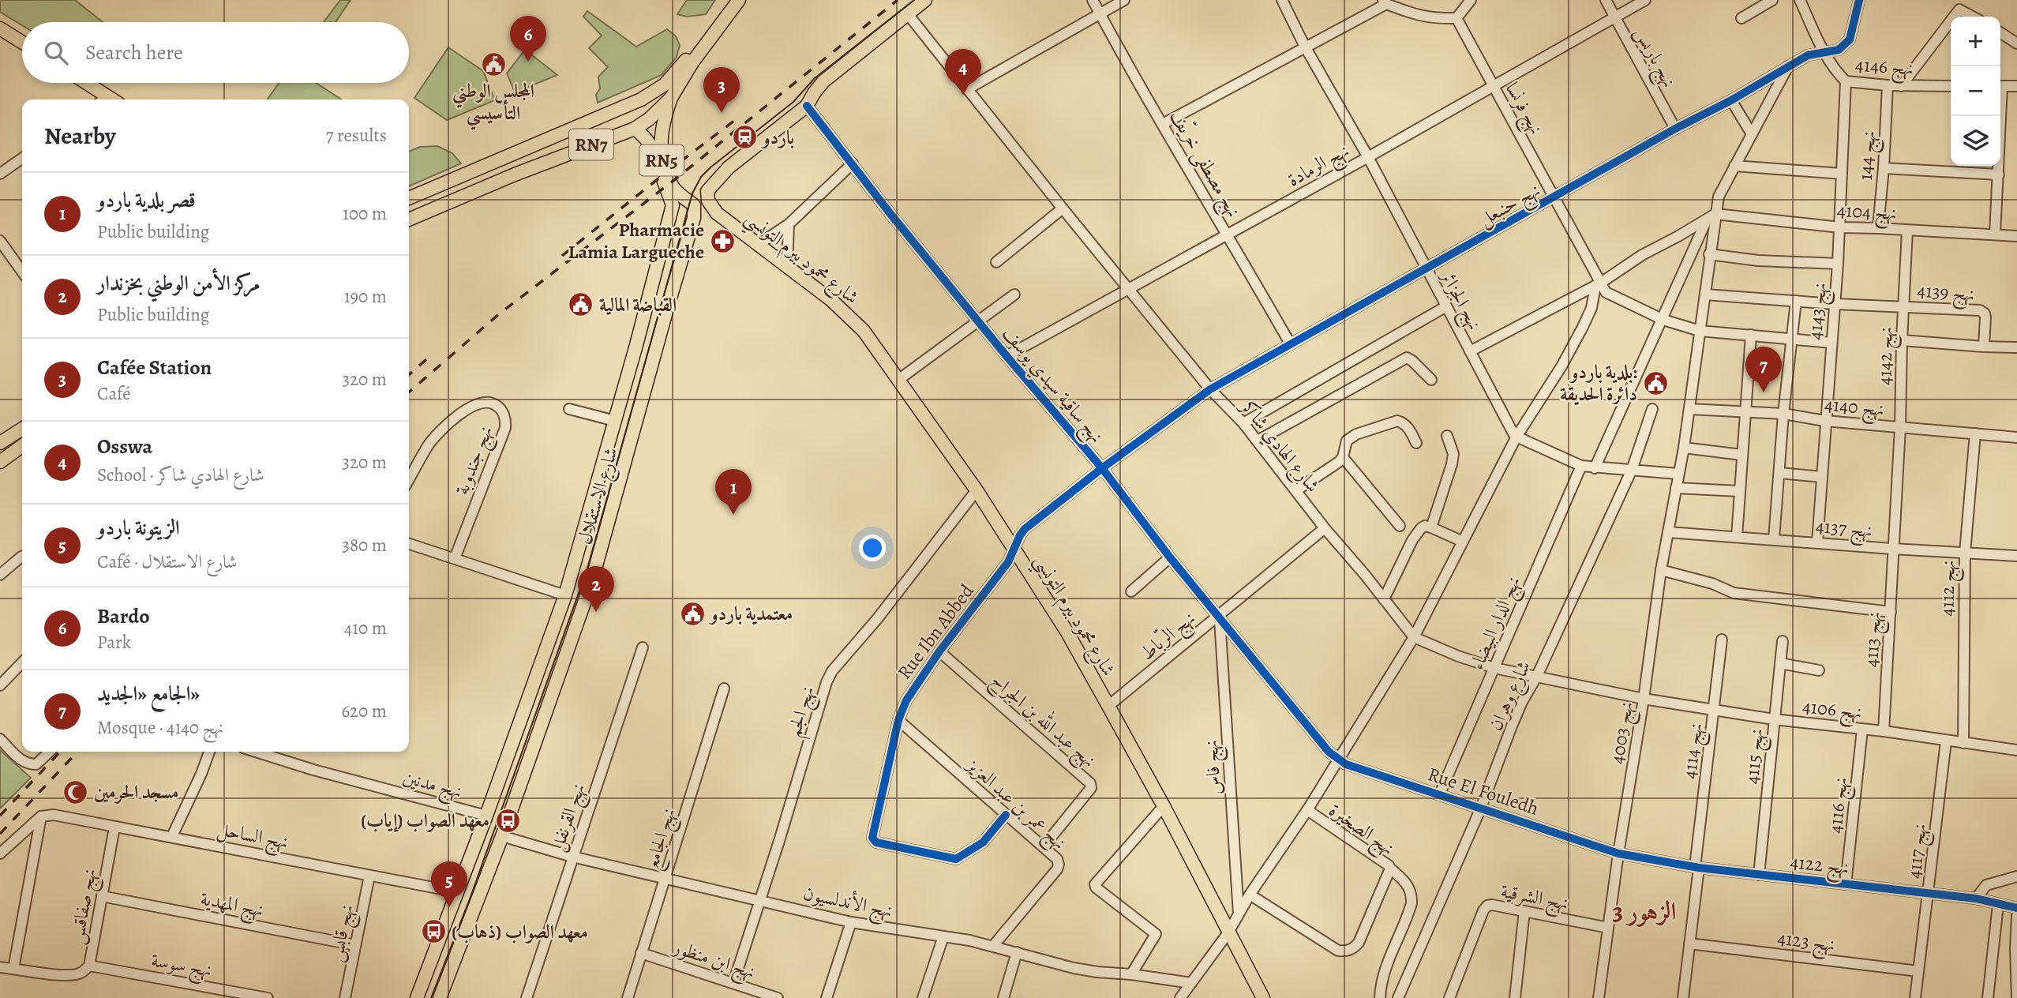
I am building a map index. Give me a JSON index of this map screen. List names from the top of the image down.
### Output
{
  "streets": {
    "main road": [
      "RN7",
      "RN5",
      "شارع محمود بيرم التونسي",
      "شارع الاستقلال"
    ],
    "street": [
      "نهج باريس",
      "نهج 4146",
      "نهج فرنسا",
      "نهج 144",
      "نهج مصطفى خريّف",
      "نهج الرمادة",
      "نهج حنبعل",
      "نهج 4104",
      "نهج 4139",
      "نهج الجزائر",
      "نهج 4143",
      "نهج 4142",
      "نهج ساقية سيدي يوسف",
      "نهج 4140",
      "شارع الهادي شاكر",
      "نهج جندوبة",
      "نهج 4137",
      "نهج 4112",
      "نهج الدار البيضاء",
      "Rue Ibn Abbed",
      "نهج الرّباط",
      "نهج 4113",
      "شارع وهران",
      "نهج 4106",
      "نهج الجم",
      "نهج عبد الله بن الجراح",
      "نهج 4003",
      "نهج 4114",
      "نهج 4115",
      "نهج فاس",
      "نهج مدنين",
      "Rue El Fouledh",
      "نهج عمر بن عبد العزيز",
      "نهج 4116",
      "نهج القرنفل",
      "نهج الصخيرة",
      "نهج الساحل",
      "نهج الجامع",
      "نهج 4117",
      "نهج 4122",
      "نهج الشرقية",
      "نهج الأندلسيون",
      "نهج المهدية",
      "نهج صفاقس",
      "نهج قابس",
      "نهج 4123",
      "نهج ابن منظور",
      "نهج سوسة"
    ]
  },
  "crossings": [
    ["نهج باريس", "نهج الرمادة"],
    ["نهج باريس", "نهج حنبعل"],
    ["نهج 4146", "نهج 144"],
    ["نهج 4146", "نهج حنبعل"],
    ["نهج 4146", "نهج 4143"],
    ["نهج فرنسا", "نهج الرمادة"],
    ["نهج فرنسا", "نهج حنبعل"],
    ["نهج فرنسا", "نهج 4143"],
    ["نهج فرنسا", "نهج 4003"],
    ["RN7", "شارع الاستقلال"],
    ["نهج 144", "نهج 4104"],
    ["نهج مصطفى خريّف", "نهج الرمادة"],
    ["نهج مصطفى خريّف", "نهج حنبعل"],
    ["نهج الرمادة", "نهج الجزائر"],
    ["نهج الرمادة", "نهج ساقية سيدي يوسف"],
    ["نهج الرمادة", "شارع الهادي شاكر"],
    ["نهج حنبعل", "نهج الجزائر"],
    ["نهج حنبعل", "شارع الهادي شاكر"],
    ["نهج حنبعل", "Rue Ibn Abbed"],
    ["نهج 4104", "نهج 4143"],
    ["نهج 4104", "نهج 4142"],
    ["نهج 4104", "نهج 4003"],
    ["شارع محمود بيرم التونسي", "نهج ساقية سيدي يوسف"],
    ["شارع محمود بيرم التونسي", "Rue Ibn Abbed"],
    ["شارع محمود بيرم التونسي", "نهج الرّباط"],
    ["شارع محمود بيرم التونسي", "نهج الجم"],
    ["نهج 4139", "نهج 4142"],
    ["نهج 4143", "نهج 4140"],
    ["نهج 4143", "نهج 4137"],
    ["نهج 4142", "نهج 4140"],
    ["نهج 4142", "نهج 4137"],
    ["نهج 4142", "نهج 4113"],
    ["نهج ساقية سيدي يوسف", "Rue Ibn Abbed"],
    ["نهج ساقية سيدي يوسف", "نهج الرّباط"],
    ["نهج ساقية سيدي يوسف", "نهج فاس"],
    ["نهج ساقية سيدي يوسف", "Rue El Fouledh"],
    ["نهج 4140", "نهج 4112"],
    ["نهج 4140", "نهج 4003"],
    ["شارع الهادي شاكر", "نهج الدار البيضاء"],
    ["شارع الهادي شاكر", "Rue Ibn Abbed"],
    ["شارع الهادي شاكر", "نهج الرّباط"],
    ["شارع الهادي شاكر", "شارع وهران"],
    ["شارع الهادي شاكر", "نهج 4106"],
    ["شارع الهادي شاكر", "نهج 4003"],
    ["شارع الاستقلال", "نهج مدنين"],
    ["شارع الاستقلال", "نهج الساحل"],
    ["شارع الاستقلال", "نهج الأندلسيون"],
    ["نهج 4137", "نهج 4112"],
    ["نهج 4137", "نهج 4113"],
    ["نهج 4137", "نهج 4003"],
    ["نهج 4112", "نهج 4106"],
    ["نهج الدار البيضاء", "Rue El Fouledh"],
    ["Rue Ibn Abbed", "نهج عبد الله بن الجراح"],
    ["Rue Ibn Abbed", "نهج عمر بن عبد العزيز"],
    ["نهج الرّباط", "نهج فاس"],
    ["نهج 4113", "نهج 4106"],
    ["شارع وهران", "Rue El Fouledh"],
    ["نهج 4106", "نهج 4003"],
    ["نهج 4106", "نهج 4114"],
    ["نهج 4106", "نهج 4115"],
    ["نهج 4106", "نهج 4116"],
    ["نهج 4106", "نهج 4117"],
    ["نهج الجم", "نهج الأندلسيون"],
    ["نهج الجم", "نهج ابن منظور"],
    ["نهج عبد الله بن الجراح", "نهج عمر بن عبد العزيز"],
    ["نهج 4003", "Rue El Fouledh"],
    ["نهج 4003", "نهج 4122"],
    ["نهج 4003", "نهج الشرقية"],
    ["نهج 4114", "نهج 4122"],
    ["نهج 4114", "نهج 4123"],
    ["نهج 4115", "نهج 4122"],
    ["Rue El Fouledh", "نهج 4122"],
    ["نهج عمر بن عبد العزيز", "نهج الأندلسيون"],
    ["نهج 4116", "نهج 4122"],
    ["نهج القرنفل", "نهج الأندلسيون"],
    ["نهج الساحل", "نهج صفاقس"],
    ["نهج الساحل", "نهج قابس"],
    ["نهج الجامع", "نهج الأندلسيون"],
    ["نهج الجامع", "نهج ابن منظور"],
    ["نهج 4117", "نهج 4122"],
    ["نهج 4117", "نهج 4123"],
    ["نهج المهدية", "نهج صفاقس"],
    ["نهج المهدية", "نهج قابس"],
    ["نهج صفاقس", "نهج سوسة"]
  ],
  "districts": ["الزهور 3"],
  "places": {
    "public building": [
      "المجلس الوطني التأسيسي",
      "القباضة المالية",
      "بلدية باردو: دائرة الحديقة",
      "معتمدية باردو"
    ],
    "station": ["باردو"],
    "pharmacy": ["Pharmacie Lamia Largueche"],
    "mosque": ["مسجد الحرمين"],
    "bus stop": ["معهد الصواب (إياب)", "معهد الصواب (ذهاب)"]
  },
  "page": {
    "pins": [
      "6",
      "4",
      "3",
      "7",
      "1",
      "2",
      "5"
    ],
    "map_buttons": ["+", "−"],
    "search": "Search here",
    "heading": ["Nearby", "7 results"],
    "list": [
      {
        "mark": "1",
        "name": "قصر بلدية باردو",
        "note": "Public building",
        "value": "100 m"
      },
      {
        "mark": "2",
        "name": "مركز الأمن الوطني بخزندار",
        "note": "Public building",
        "value": "190 m"
      },
      {
        "mark": "3",
        "name": "Cafée Station",
        "note": "Café",
        "value": "320 m"
      },
      {
        "mark": "4",
        "name": "Osswa",
        "note": "School · شارع الهادي شاكر",
        "value": "320 m"
      },
      {
        "mark": "5",
        "name": "الزيتونة باردو",
        "note": "Café · شارع الاستقلال",
        "value": "380 m"
      },
      {
        "mark": "6",
        "name": "Bardo",
        "note": "Park",
        "value": "410 m"
      },
      {
        "mark": "7",
        "name": "الجامع «الجديد»",
        "note": "Mosque · نهج 4140",
        "value": "620 m"
      }
    ]
  }
}
